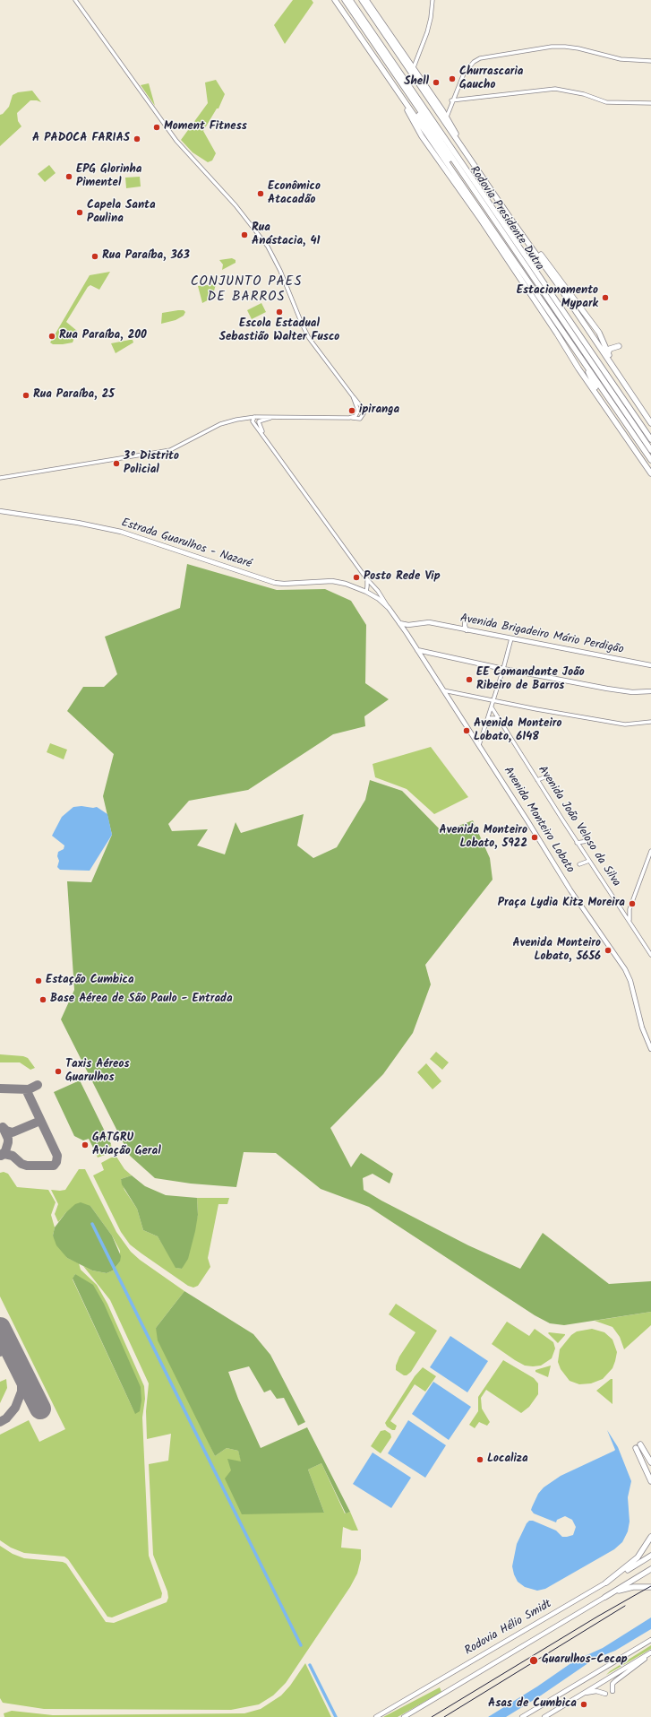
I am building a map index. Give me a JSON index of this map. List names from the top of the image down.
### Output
{
  "streets": {
    "highway": ["Rodovia Presidente Dutra", "Rodovia Hélio Smidt"],
    "main road": ["Estrada Guarulhos - Nazaré", "Avenida Brigadeiro Mário Perdigão", "Avenida Monteiro Lobato"],
    "street": ["Avenida João Veloso da Silva"]
  },
  "crossings": [
    ["Estrada Guarulhos - Nazaré", "Avenida Monteiro Lobato"]
  ],
  "districts": ["CONJUNTO PAES DE BARROS"],
  "places": [
    "Churrascaria Gaucho",
    "Shell",
    "Moment Fitness",
    "A PADOCA FARIAS",
    "EPG Glorinha Pimentel",
    "Econômico Atacadão",
    "Capela Santa Paulina",
    "Rua Anástacia, 41",
    "Rua Paraíba, 363",
    "Estacionamento Mypark",
    "Escola Estadual Sebastião Walter Fusco",
    "Rua Paraíba, 200",
    "Rua Paraíba, 25",
    "ipiranga",
    "3º Distrito Policial",
    "Posto Rede Vip",
    "EE Comandante João Ribeiro de Barros",
    "Avenida Monteiro Lobato, 6148",
    "Avenida Monteiro Lobato, 5922",
    "Praça Lydia Kitz Moreira",
    "Avenida Monteiro Lobato, 5656",
    "Estação Cumbica",
    "Base Aérea de São Paulo - Entrada",
    "Taxis Aéreos Guarulhos",
    "GATGRU Aviação Geral",
    "Localiza",
    "Guarulhos-Cecap",
    "Asas de Cumbica"
  ]
}
